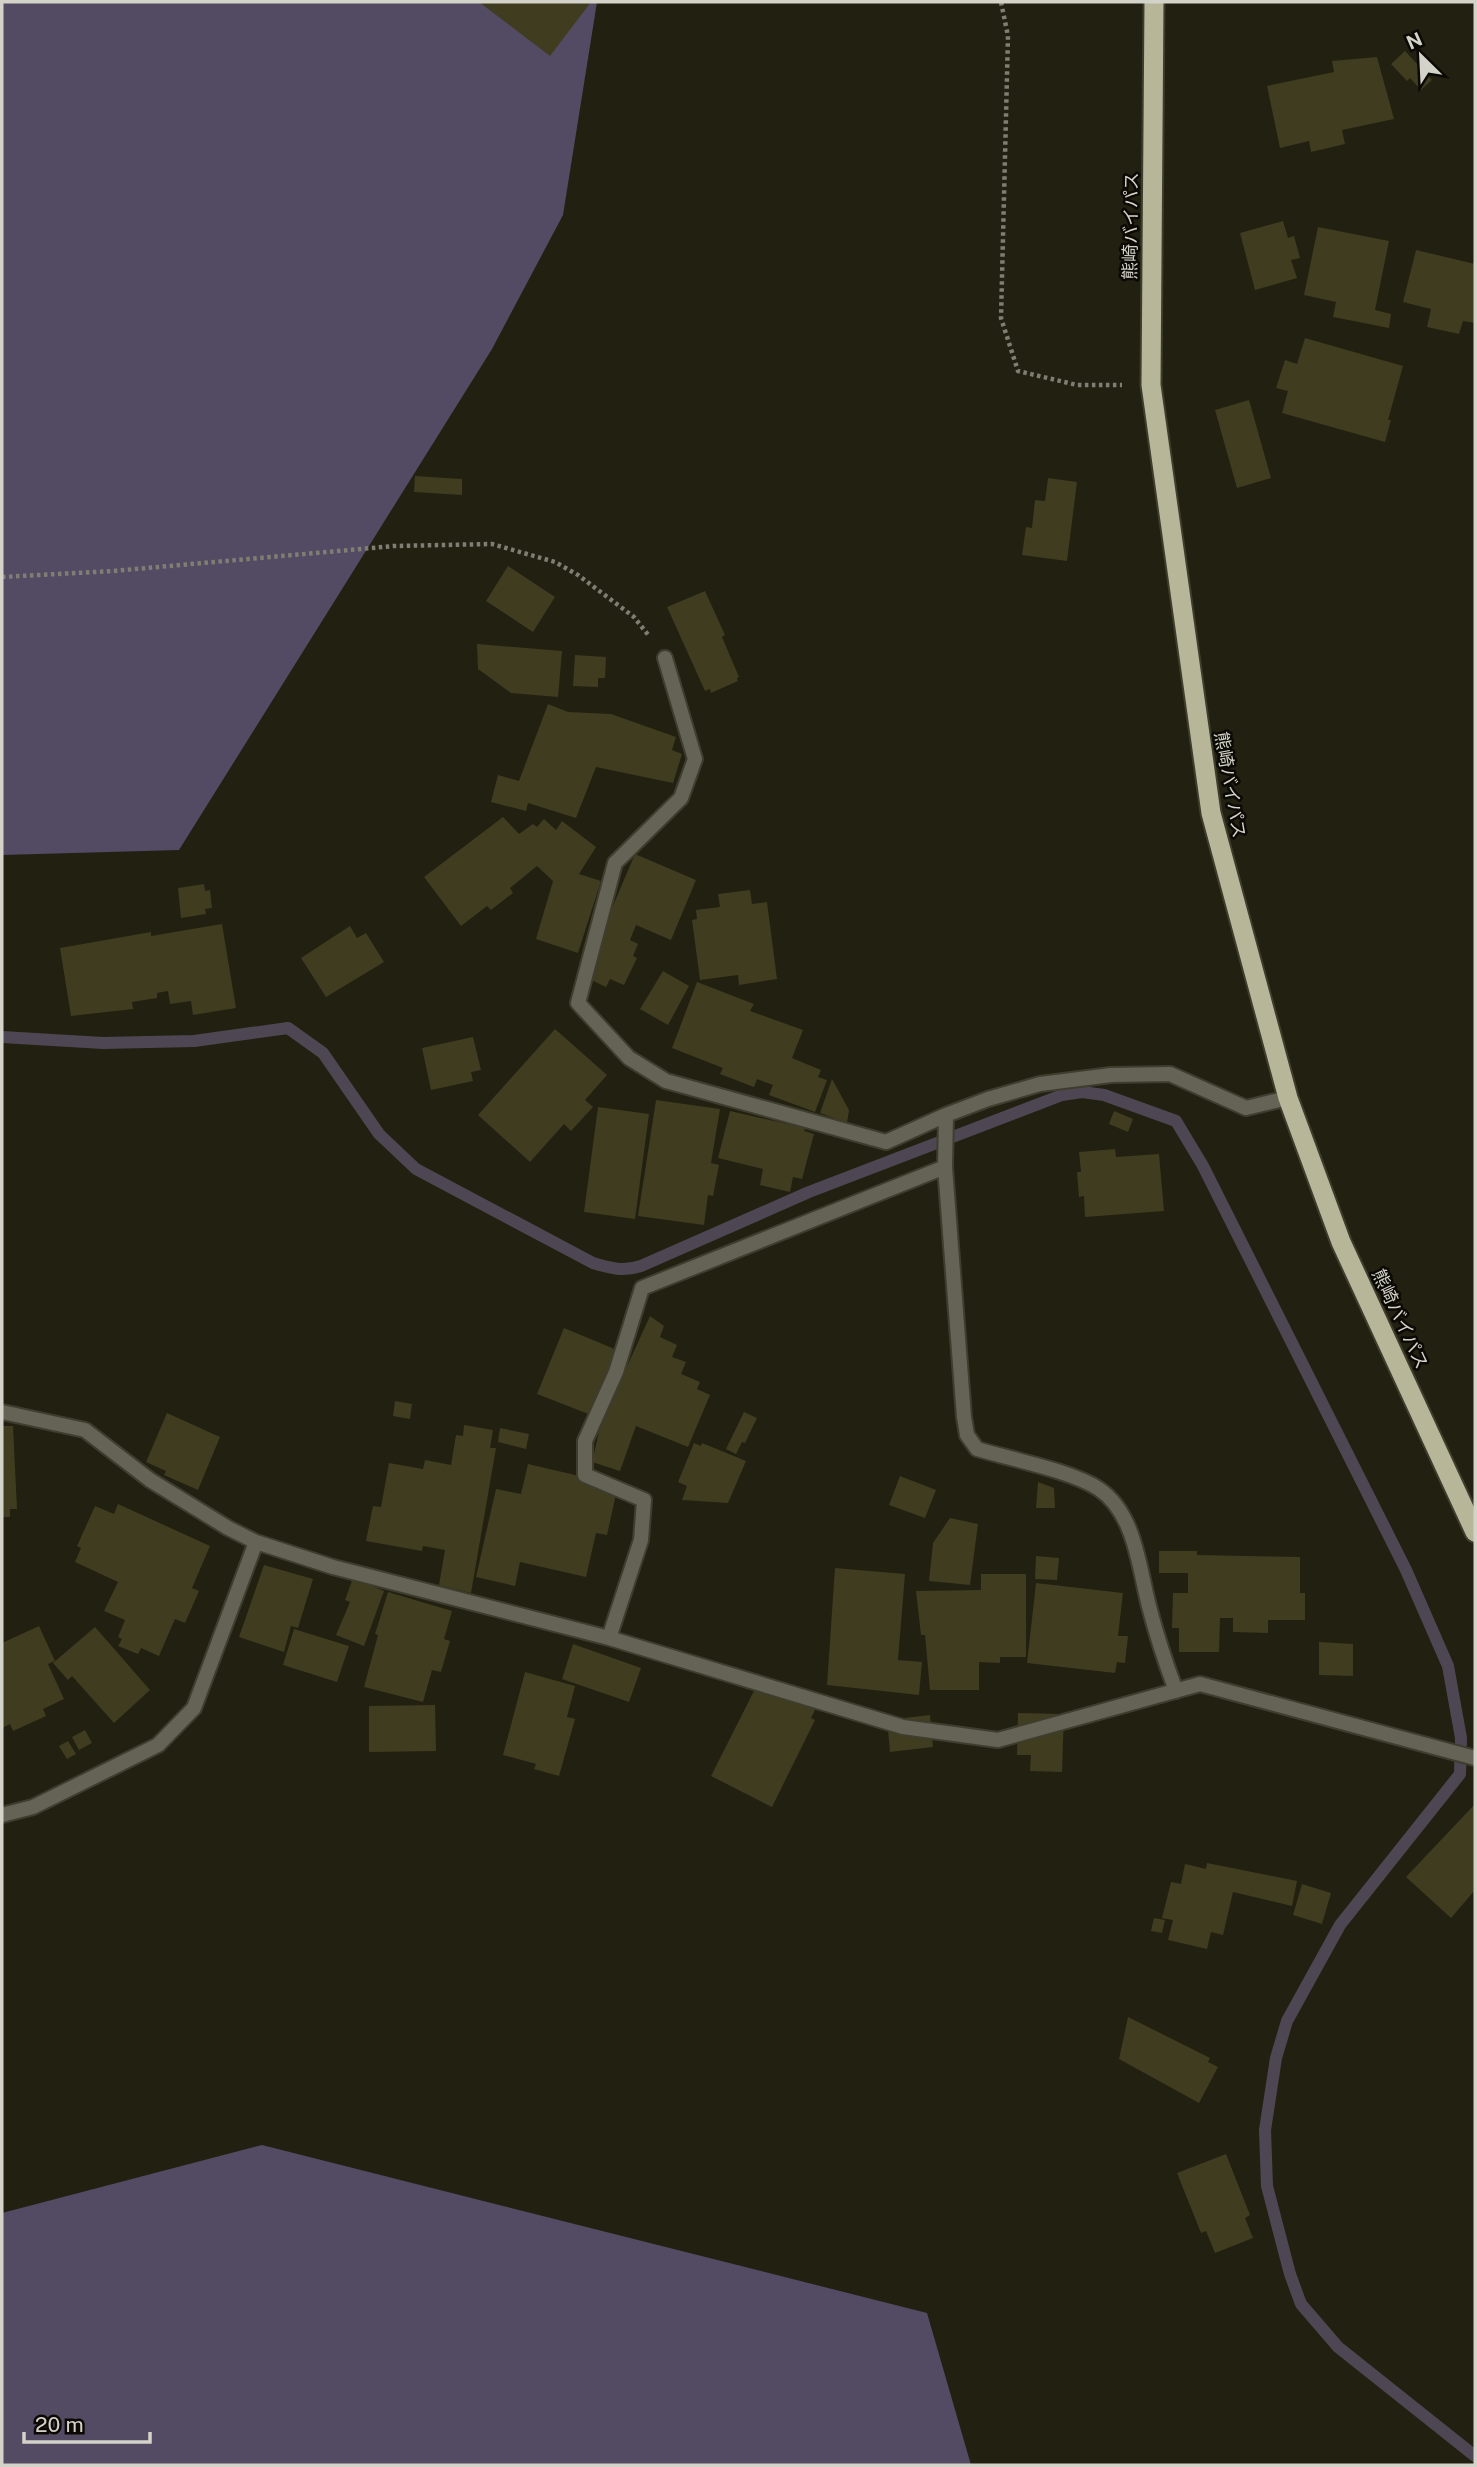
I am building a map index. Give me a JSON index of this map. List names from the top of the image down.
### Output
{
  "streets": {
    "highway": ["熊崎バイパス"]
  },
  "scale_bar": "20 m",
  "north": "top left"
}
